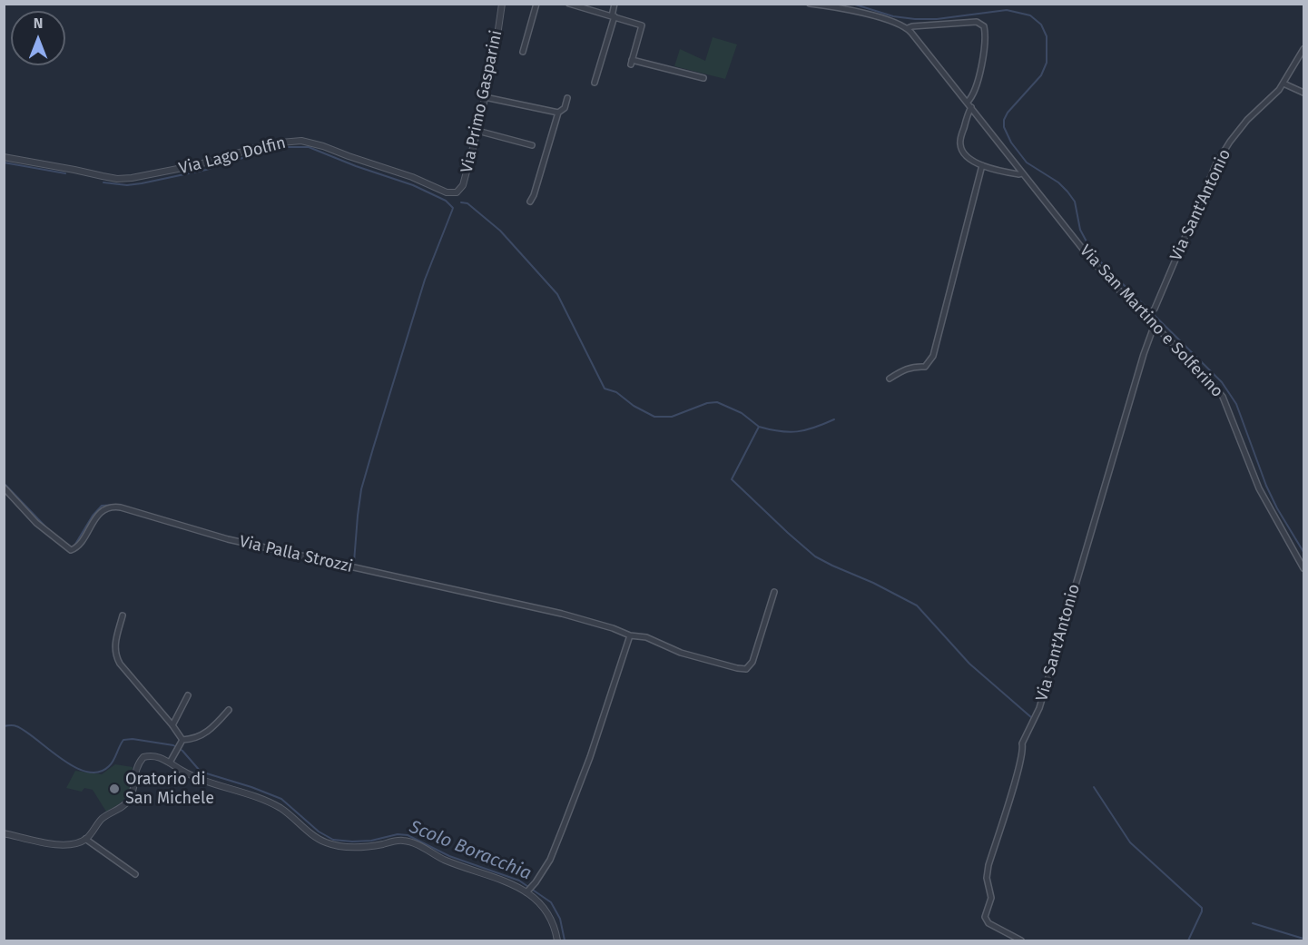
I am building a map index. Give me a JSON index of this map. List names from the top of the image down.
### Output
{
  "streets": {
    "street": [
      "Via Primo Gasparini",
      "Via Lago Dolfin",
      "Via Sant'Antonio",
      "Via San Martino e Solferino",
      "Via Palla Strozzi"
    ]
  },
  "crossings": [
    ["Via Primo Gasparini", "Via Lago Dolfin"],
    ["Via Sant'Antonio", "Via San Martino e Solferino"]
  ],
  "water": ["Scolo Boracchia"],
  "places": ["Oratorio di San Michele"],
  "north": "top"
}
